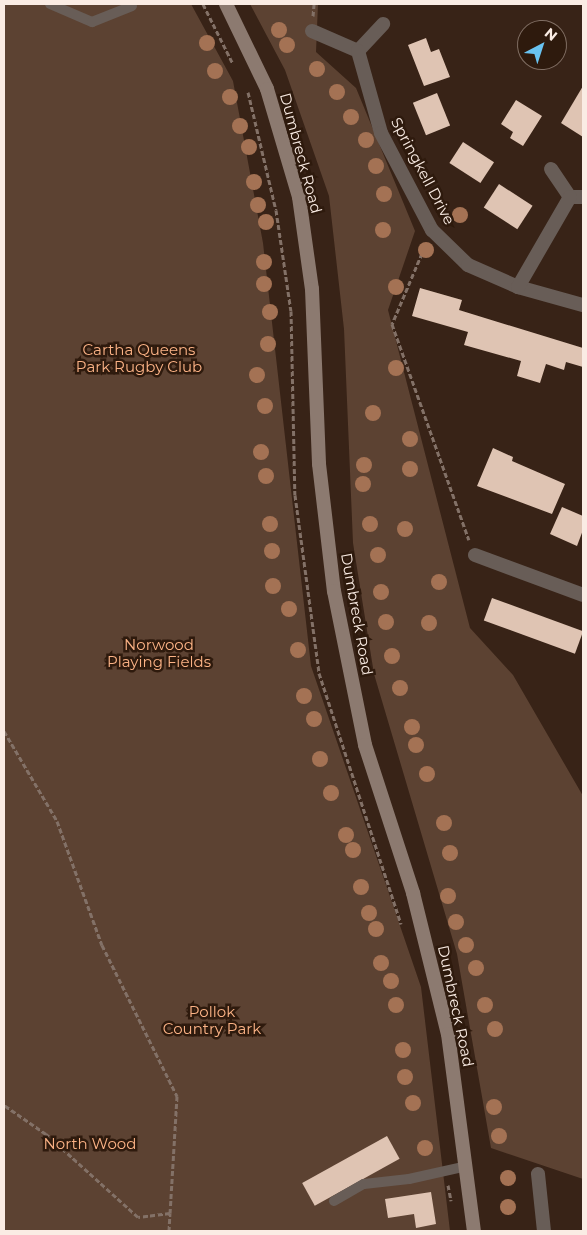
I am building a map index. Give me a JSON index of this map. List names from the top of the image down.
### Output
{
  "streets": {
    "main road": ["Dumbreck Road"],
    "street": ["Springkell Drive"]
  },
  "parks": [
    "Cartha Queens Park Rugby Club",
    "Norwood Playing Fields",
    "Pollok Country Park",
    "North Wood"
  ],
  "north": "top right"
}
